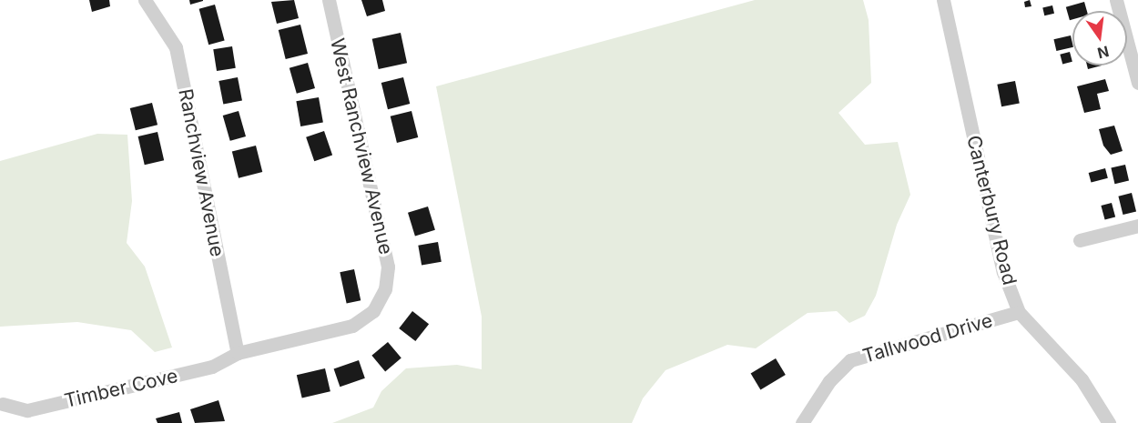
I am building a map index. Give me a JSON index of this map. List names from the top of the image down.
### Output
{
  "streets": {
    "street": [
      "West Ranchview Avenue",
      "Ranchview Avenue",
      "Canterbury Road",
      "Tallwood Drive",
      "Timber Cove"
    ]
  },
  "crossings": [
    ["West Ranchview Avenue", "Ranchview Avenue"],
    ["West Ranchview Avenue", "Timber Cove"],
    ["Ranchview Avenue", "Timber Cove"],
    ["Canterbury Road", "Tallwood Drive"]
  ],
  "north": "bottom"
}
